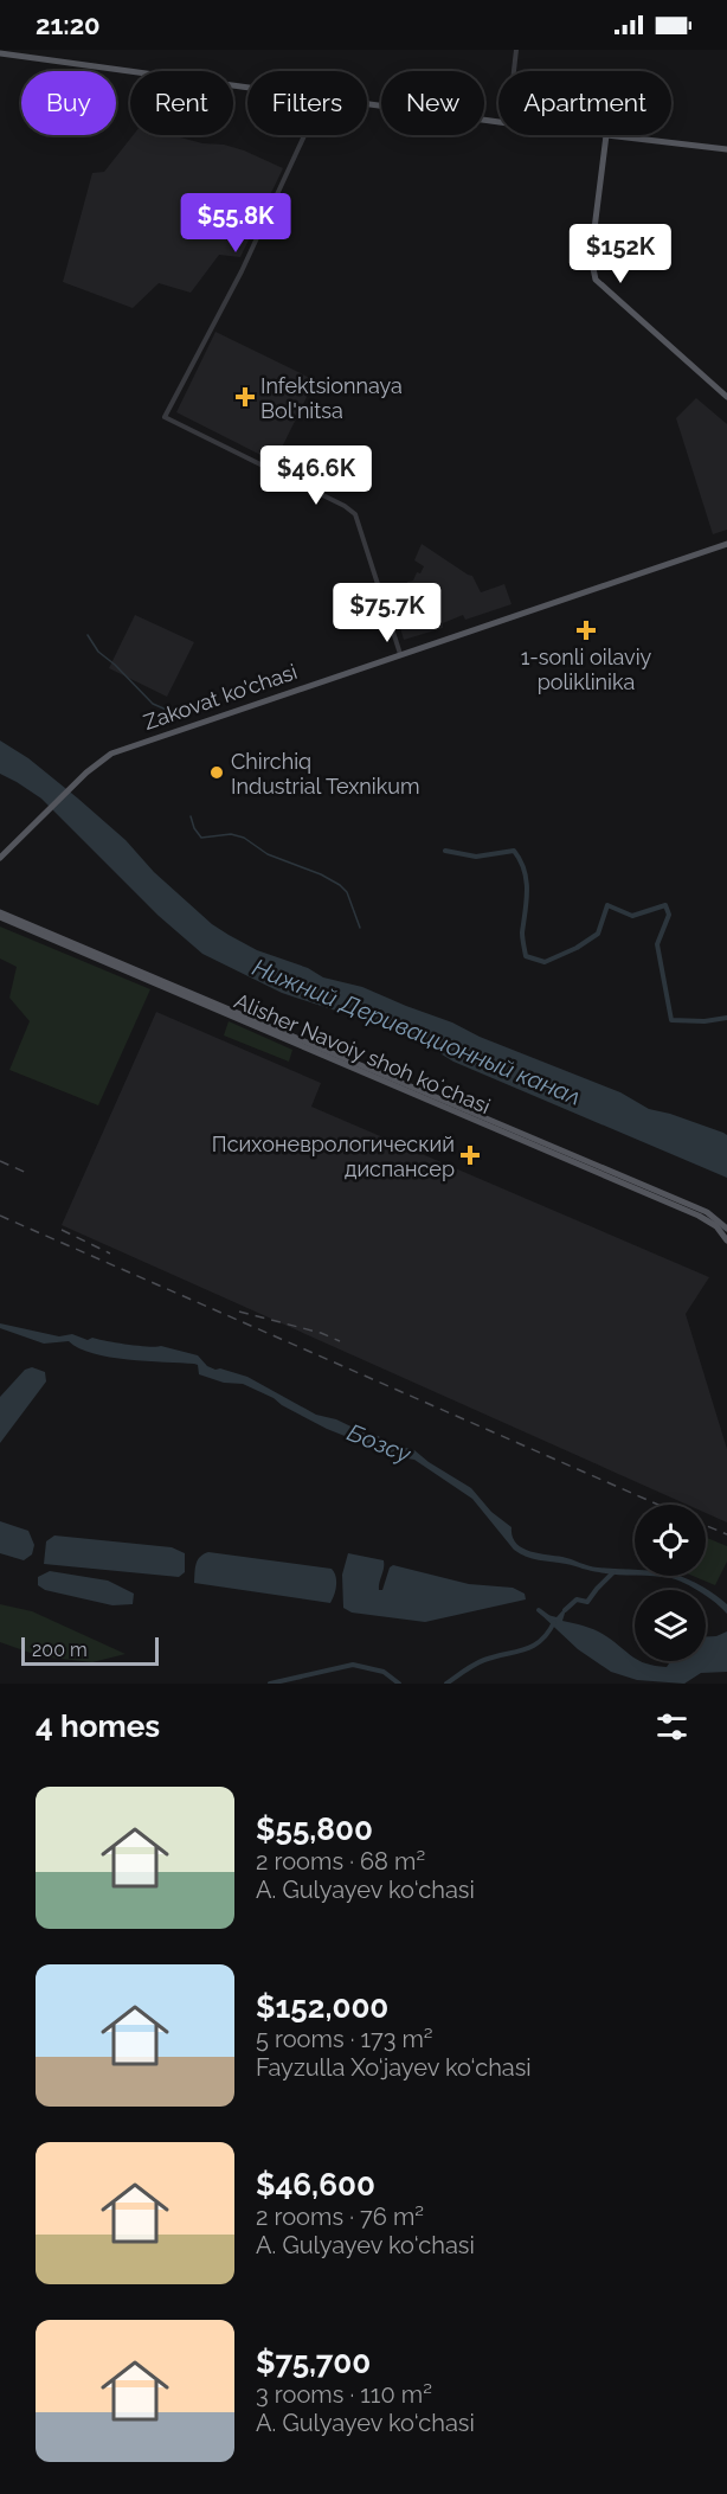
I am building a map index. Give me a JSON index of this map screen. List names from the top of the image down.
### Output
{
  "streets": {
    "main road": ["Zakovat ko'chasi", "Alisher Navoiy shoh koʻchasi"]
  },
  "water": ["Нижний Деривационный канал", "Бозсу"],
  "places": {
    "health": ["Infektsionnaya Bol'nitsa", "1-sonli oilaviy poliklinika", "Психоневрологический диспансер"],
    "other": ["Chirchiq Industrial Texnikum"]
  },
  "scale_bar": "200 m",
  "page": {
    "status": "21:20",
    "chip": [
      "Buy",
      "Rent",
      "Filters",
      "New",
      "Apartment"
    ],
    "price": [
      "$55.8K",
      "$152K",
      "$46.6K",
      "$75.7K"
    ],
    "scale": "200 m",
    "heading": "4 homes",
    "list": [
      {
        "name": "$55,800",
        "note": "2 rooms · 68 m² · A. Gulyayev ko‘chasi"
      },
      {
        "name": "$152,000",
        "note": "5 rooms · 173 m² · Fayzulla Xo‘jayev ko‘chasi"
      },
      {
        "name": "$46,600",
        "note": "2 rooms · 76 m² · A. Gulyayev ko‘chasi"
      },
      {
        "name": "$75,700",
        "note": "3 rooms · 110 m² · A. Gulyayev ko‘chasi"
      }
    ]
  }
}
